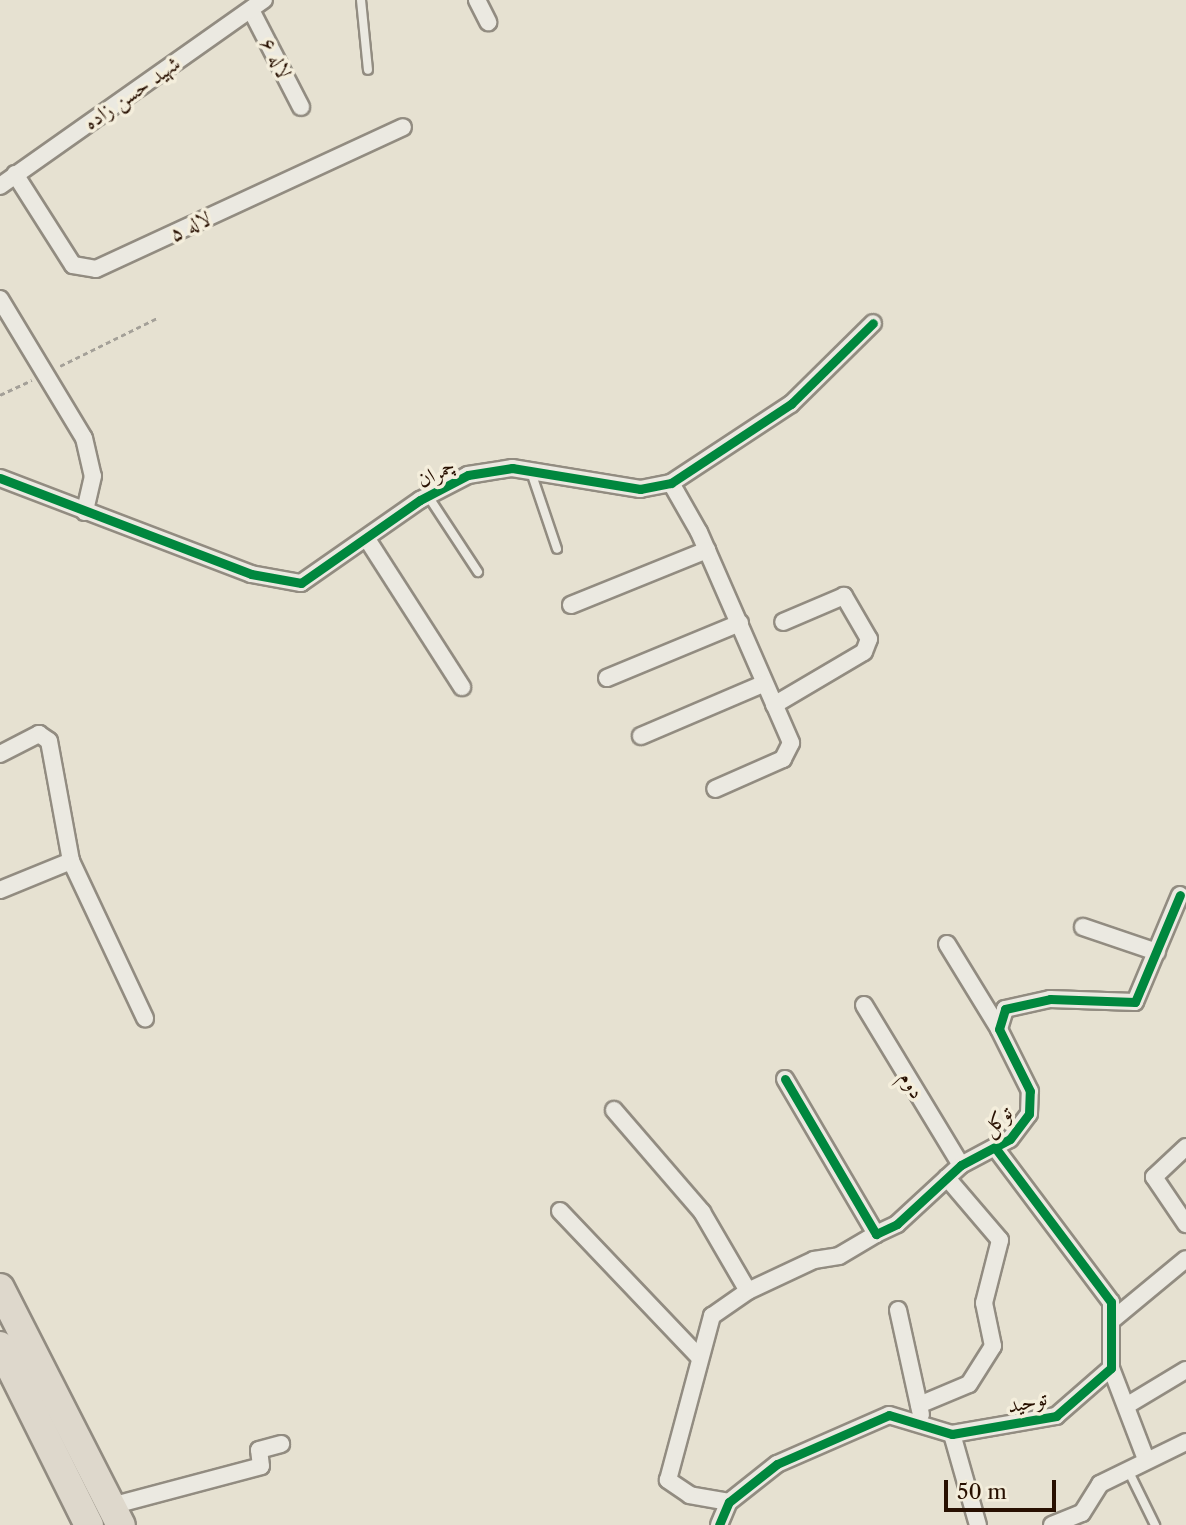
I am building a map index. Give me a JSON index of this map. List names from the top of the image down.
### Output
{
  "streets": {
    "street": [
      "لاله ۶",
      "شهید حسن زاده",
      "لاله ۵",
      "چمران",
      "دوم",
      "توکل",
      "توحید"
    ]
  },
  "crossings": [
    ["لاله ۶", "شهید حسن زاده"],
    ["شهید حسن زاده", "لاله ۵"],
    ["دوم", "توکل"],
    ["توکل", "توحید"]
  ],
  "scale_bar": "50 m"
}
